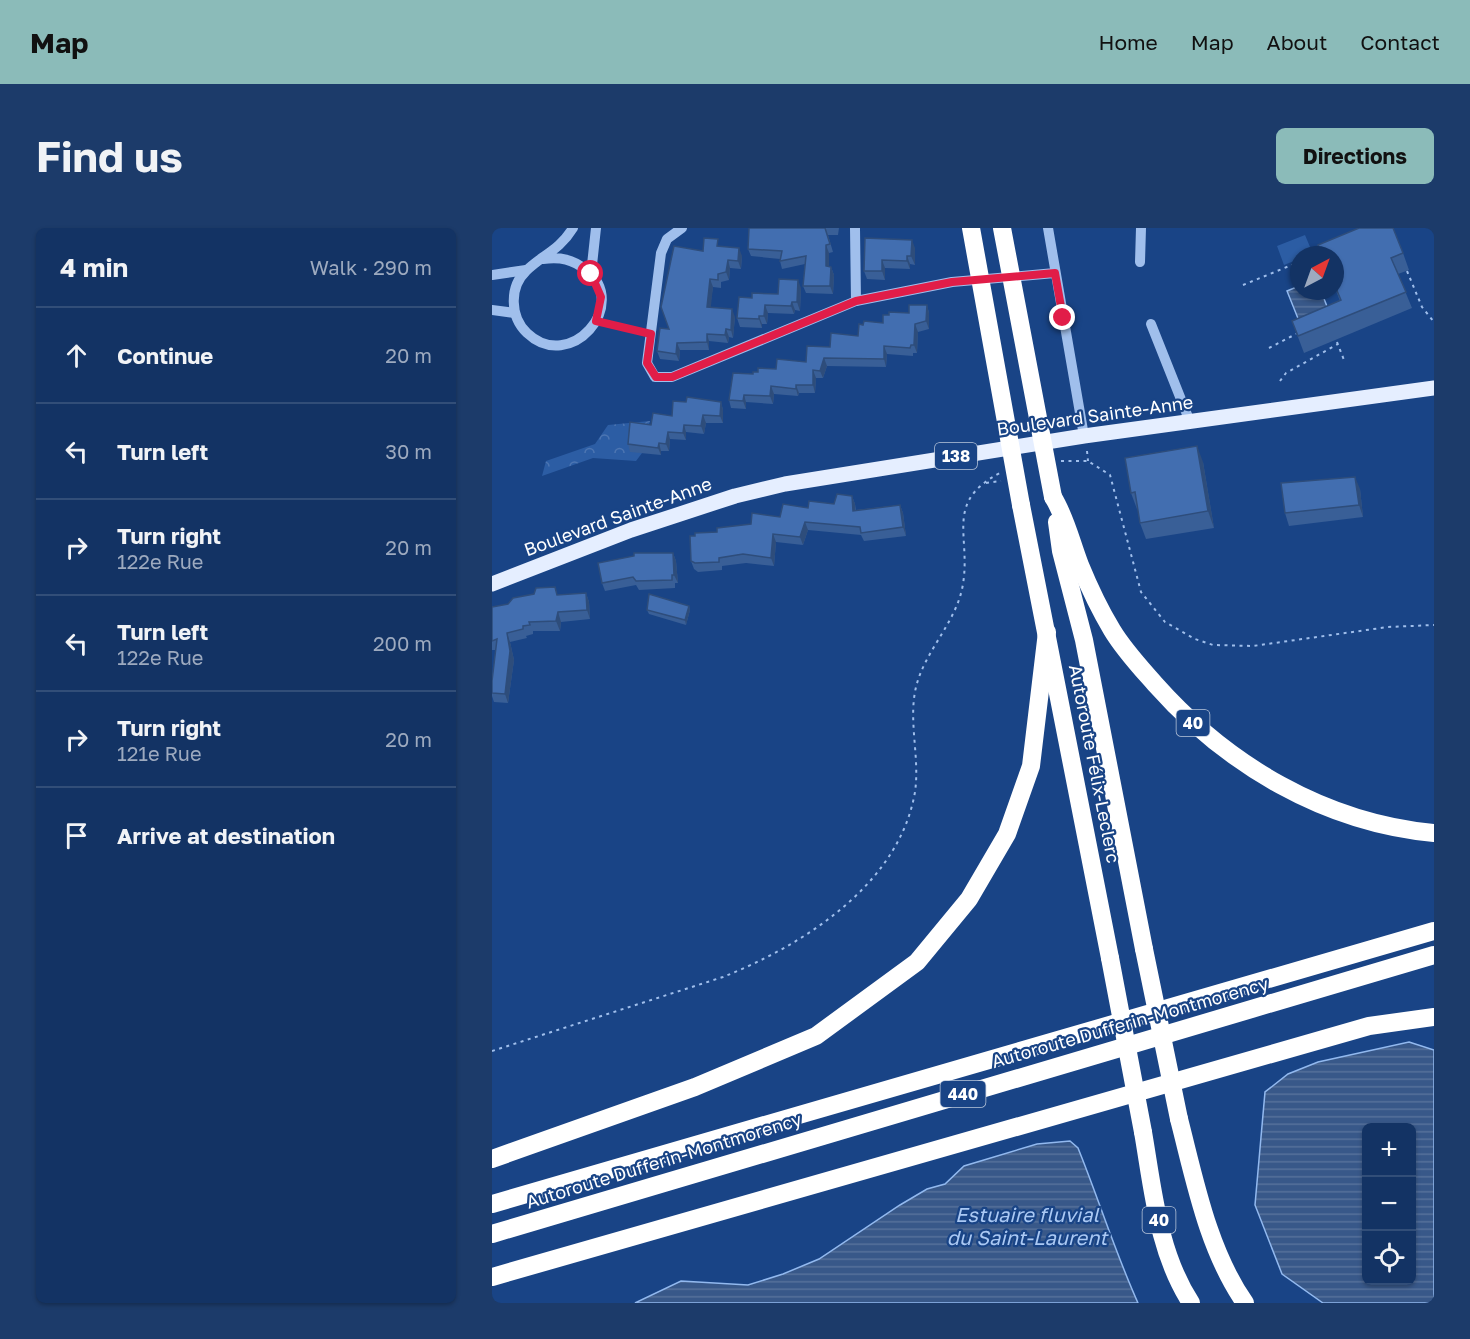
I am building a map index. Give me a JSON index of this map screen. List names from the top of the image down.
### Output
{
  "streets": {
    "highway": [
      "40",
      "Autoroute Félix-Leclerc",
      "Autoroute Dufferin-Montmorency",
      "440"
    ],
    "main road": ["Boulevard Sainte-Anne", "138"]
  },
  "water": ["Estuaire fluvial du Saint-Laurent"],
  "north": "top right",
  "page": {
    "header": "Map",
    "nav": [
      "Home",
      "Map",
      "About",
      "Contact"
    ],
    "buttons": "Directions",
    "title": "Find us",
    "heading": ["4 min", "Walk · 290 m"],
    "list": [
      ["Continue", "20 m"],
      ["Turn left", "30 m"],
      ["Turn right", "122e Rue", "20 m"],
      ["Turn left", "122e Rue", "200 m"],
      ["Turn right", "121e Rue", "20 m"],
      "Arrive at destination"
    ],
    "map_buttons": ["+", "−"]
  }
}
